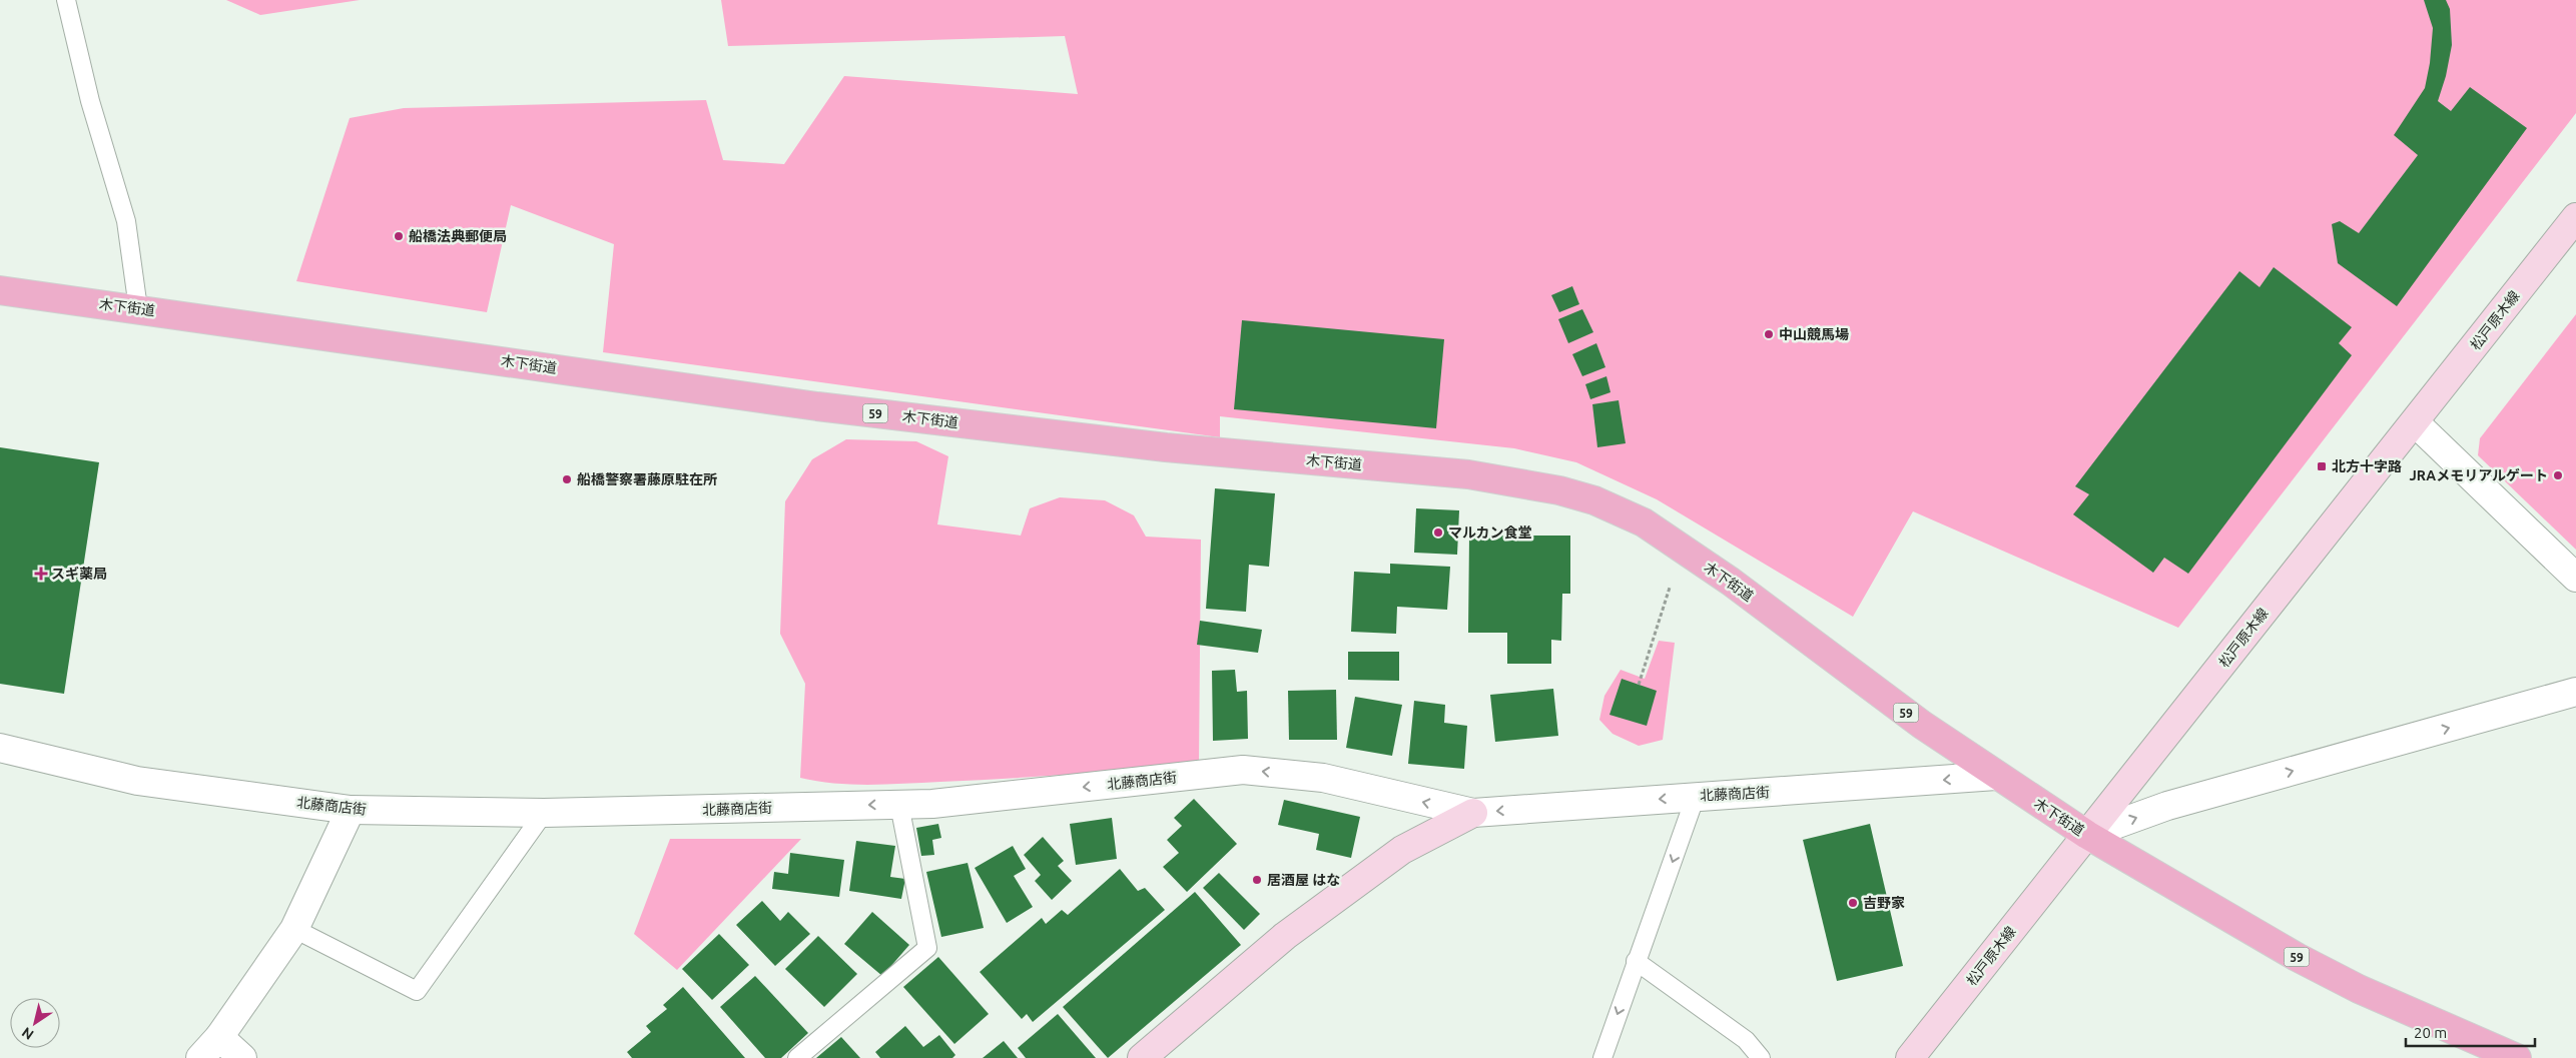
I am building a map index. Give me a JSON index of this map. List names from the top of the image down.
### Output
{
  "streets": {
    "main road": [
      "木下街道",
      "松戸原木線",
      "59",
      "北藤商店街"
    ]
  },
  "crossings": [
    ["木下街道", "松戸原木線"],
    ["木下街道", "北藤商店街"]
  ],
  "one_way": ["北藤商店街"],
  "places": {
    "other": [
      "船橋法典郵便局",
      "中山競馬場",
      "JRAメモリアルゲート",
      "船橋警察署藤原駐在所",
      "マルカン食堂",
      "居酒屋 はな",
      "吉野家"
    ],
    "transit": ["北方十字路"],
    "health": ["スギ薬局"]
  },
  "scale_bar": "20 m",
  "north": "bottom left"
}
